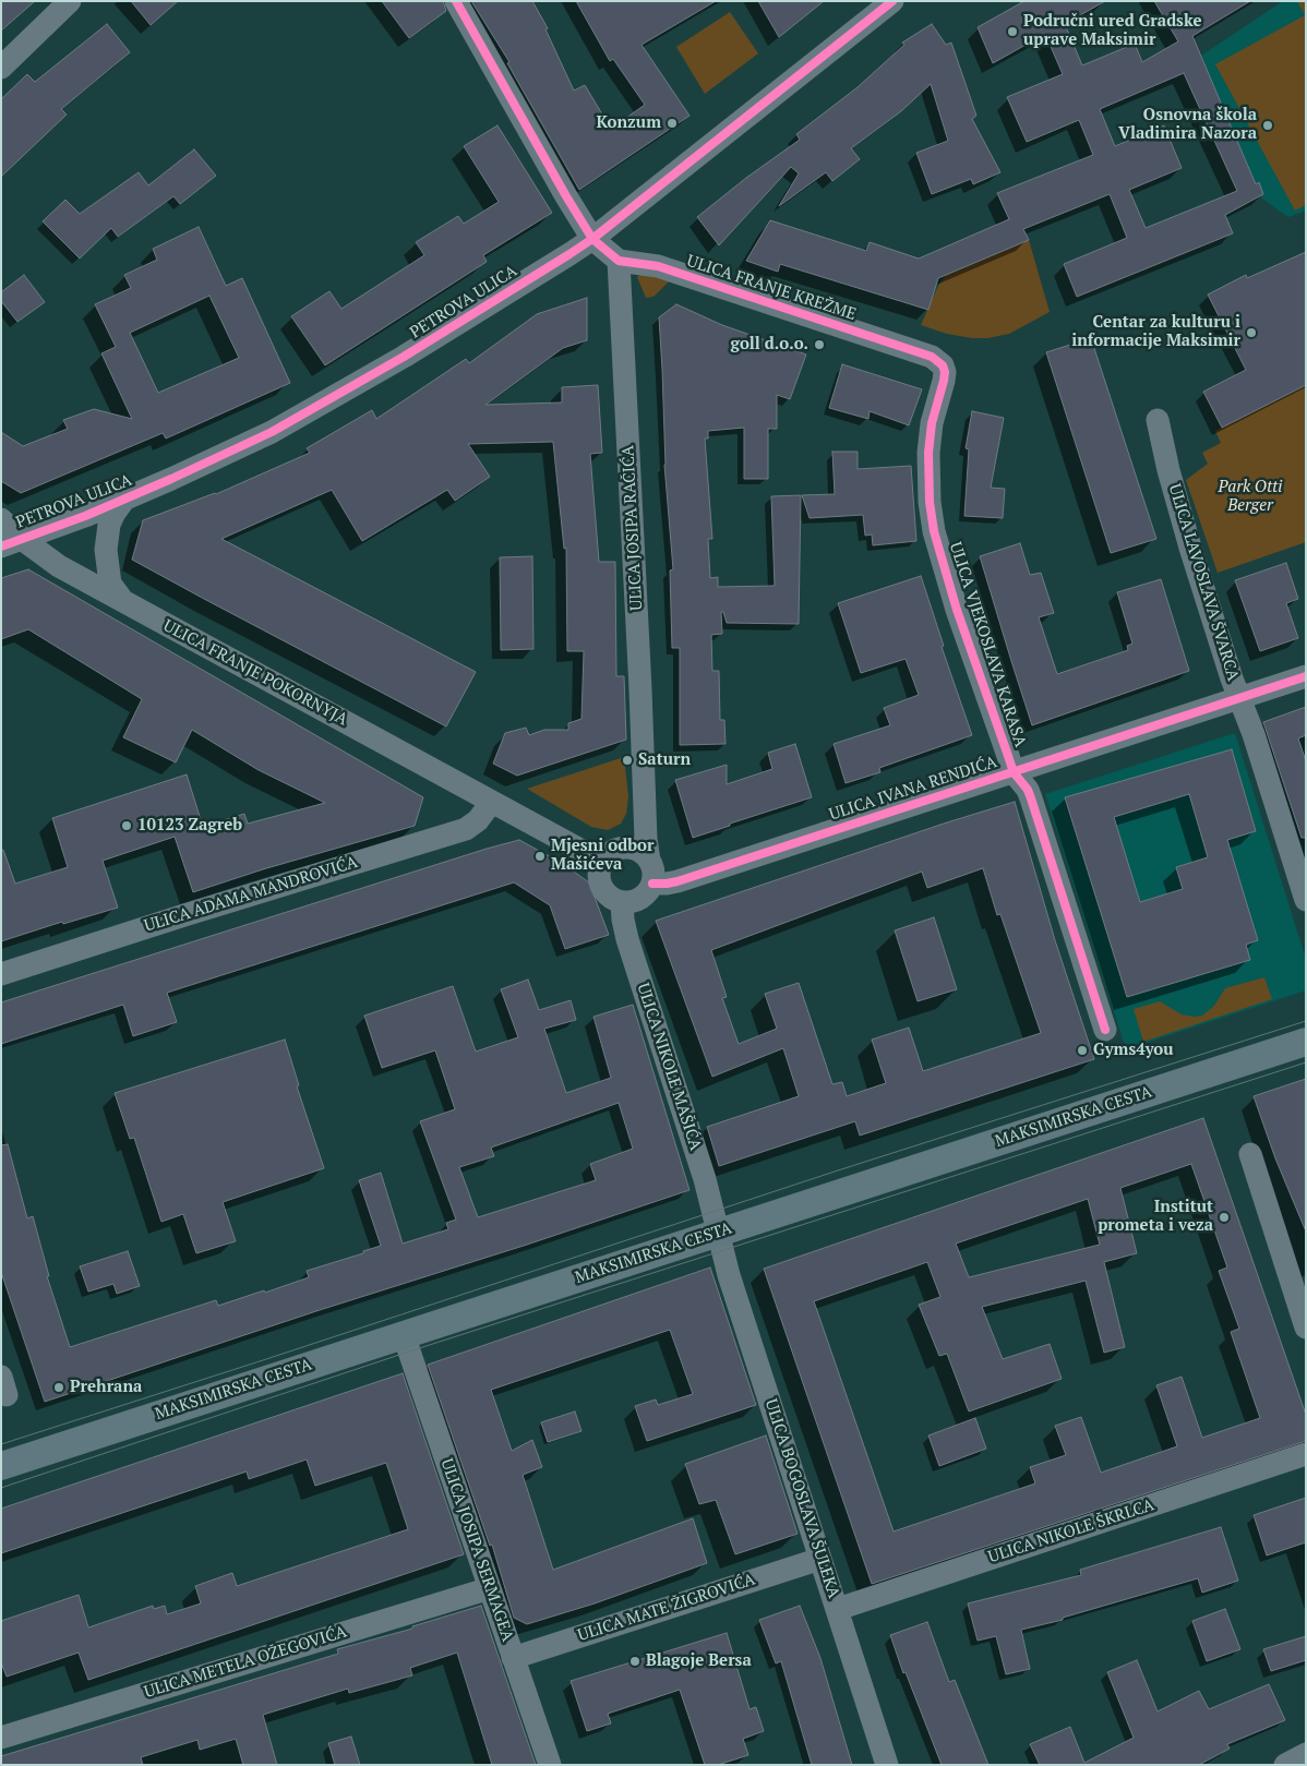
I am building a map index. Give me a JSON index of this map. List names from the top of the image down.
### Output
{
  "streets": {
    "main road": ["MAKSIMIRSKA CESTA"],
    "street": [
      "ULICA FRANJE KREŽME",
      "PETROVA ULICA",
      "ULICA JOSIPA RAČIĆA",
      "ULICA LAVOSLAVA ŠVARCA",
      "ULICA VJEKOSLAVA KARASA",
      "ULICA FRANJE POKORNYJA",
      "ULICA IVANA RENDIĆA",
      "ULICA ADAMA MANDROVIĆA",
      "ULICA NIKOLE MAŠIĆA",
      "ULICA BOGOSLAVA ŠULEKA",
      "ULICA NIKOLE ŠKRLCA",
      "ULICA JOSIPA SERMAGEA",
      "ULICA MATE ŽIGROVIĆA",
      "ULICA METELA OŽEGOVIĆA"
    ]
  },
  "crossings": [
    ["ULICA FRANJE KREŽME", "ULICA JOSIPA RAČIĆA"],
    ["ULICA FRANJE KREŽME", "ULICA VJEKOSLAVA KARASA"],
    ["PETROVA ULICA", "ULICA FRANJE POKORNYJA"],
    ["ULICA JOSIPA RAČIĆA", "ULICA FRANJE POKORNYJA"],
    ["ULICA JOSIPA RAČIĆA", "ULICA IVANA RENDIĆA"],
    ["ULICA JOSIPA RAČIĆA", "ULICA NIKOLE MAŠIĆA"],
    ["ULICA LAVOSLAVA ŠVARCA", "ULICA IVANA RENDIĆA"],
    ["ULICA VJEKOSLAVA KARASA", "ULICA IVANA RENDIĆA"],
    ["ULICA FRANJE POKORNYJA", "ULICA IVANA RENDIĆA"],
    ["ULICA FRANJE POKORNYJA", "ULICA ADAMA MANDROVIĆA"],
    ["ULICA FRANJE POKORNYJA", "ULICA NIKOLE MAŠIĆA"],
    ["ULICA IVANA RENDIĆA", "ULICA NIKOLE MAŠIĆA"],
    ["ULICA NIKOLE MAŠIĆA", "MAKSIMIRSKA CESTA"],
    ["ULICA NIKOLE MAŠIĆA", "ULICA BOGOSLAVA ŠULEKA"],
    ["MAKSIMIRSKA CESTA", "ULICA BOGOSLAVA ŠULEKA"],
    ["MAKSIMIRSKA CESTA", "ULICA JOSIPA SERMAGEA"],
    ["ULICA BOGOSLAVA ŠULEKA", "ULICA NIKOLE ŠKRLCA"],
    ["ULICA BOGOSLAVA ŠULEKA", "ULICA MATE ŽIGROVIĆA"],
    ["ULICA JOSIPA SERMAGEA", "ULICA MATE ŽIGROVIĆA"],
    ["ULICA JOSIPA SERMAGEA", "ULICA METELA OŽEGOVIĆA"]
  ],
  "parks": ["Park Otti Berger"],
  "places": [
    "Područni ured Gradske uprave Maksimir",
    "Konzum",
    "Osnovna škola Vladimira Nazora",
    "Centar za kulturu i informacije Maksimir",
    "goll d.o.o.",
    "Saturn",
    "10123 Zagreb",
    "Mjesni odbor Mašićeva",
    "Gyms4you",
    "Institut prometa i veza",
    "Prehrana",
    "Blagoje Bersa"
  ]
}
